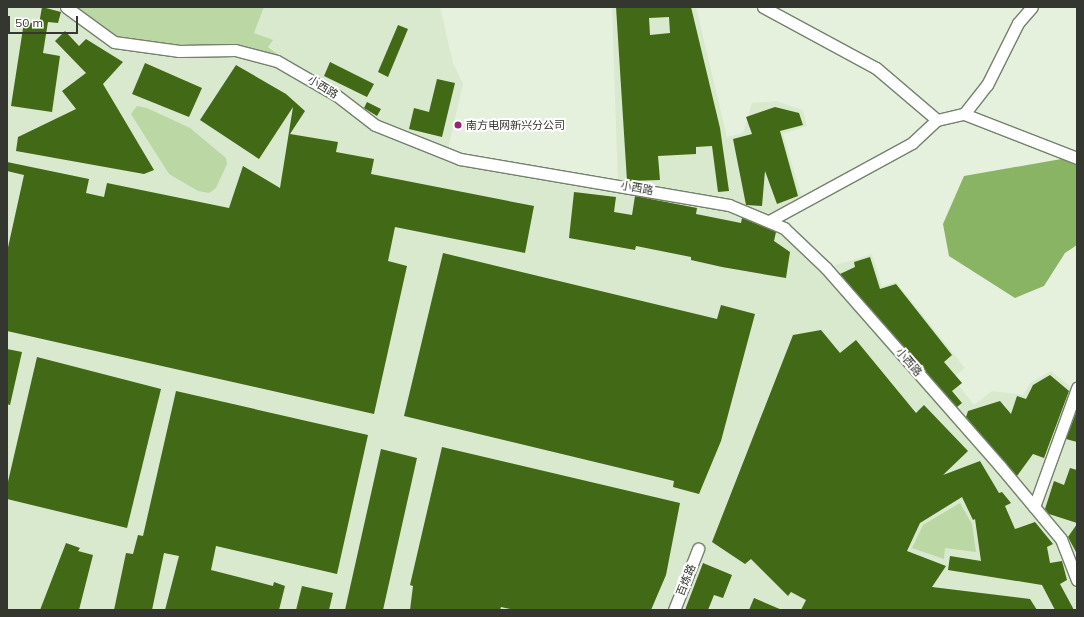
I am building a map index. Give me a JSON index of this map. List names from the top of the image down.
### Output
{
  "streets": {
    "street": ["小西路", "百炼路"]
  },
  "places": ["南方电网新兴分公司"],
  "scale_bar": "50 m"
}
